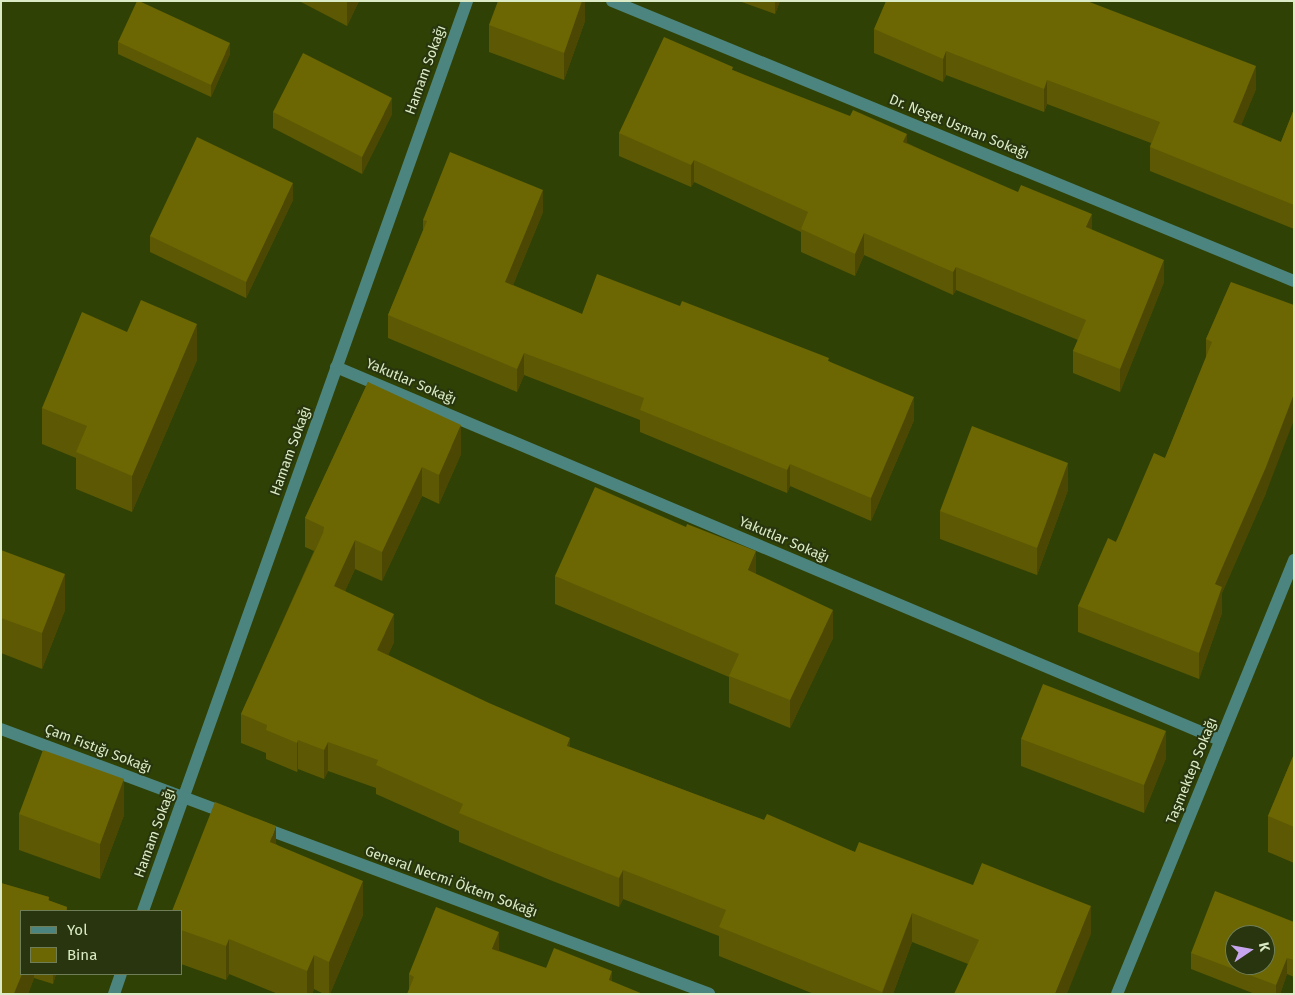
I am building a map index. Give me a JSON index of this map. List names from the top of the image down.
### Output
{
  "streets": {
    "street": [
      "Hamam Sokağı",
      "Dr. Neşet Usman Sokağı",
      "Yakutlar Sokağı",
      "Çam Fıstığı Sokağı",
      "Taşmektep Sokağı",
      "General Necmi Öktem Sokağı"
    ]
  },
  "crossings": [
    ["Hamam Sokağı", "Yakutlar Sokağı"],
    ["Hamam Sokağı", "Çam Fıstığı Sokağı"],
    ["Hamam Sokağı", "General Necmi Öktem Sokağı"],
    ["Yakutlar Sokağı", "Taşmektep Sokağı"],
    ["Çam Fıstığı Sokağı", "General Necmi Öktem Sokağı"]
  ],
  "legend": ["Yol", "Bina"],
  "north": "right"
}
